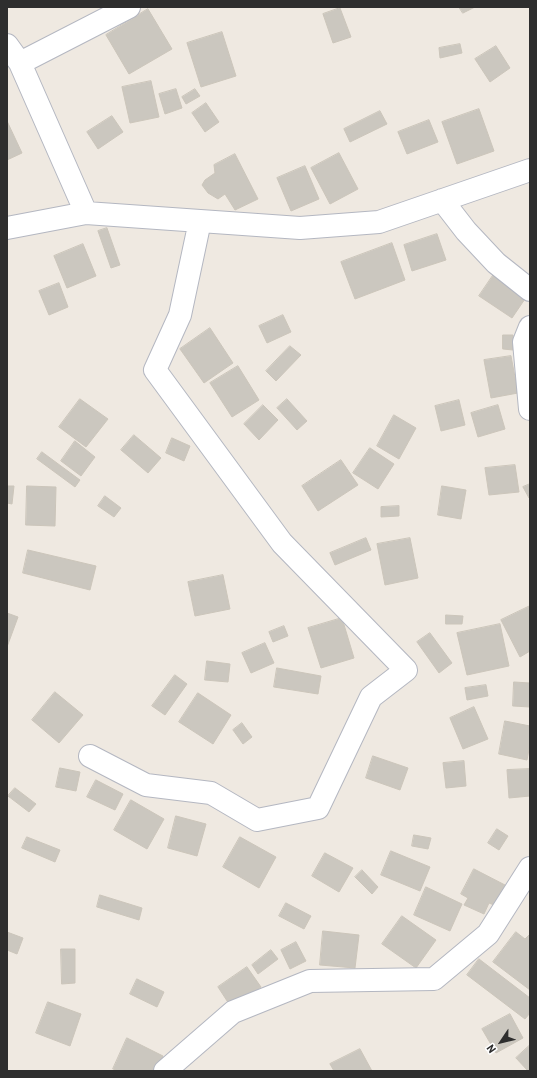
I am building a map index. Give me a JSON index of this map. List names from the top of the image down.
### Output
{
  "north": "bottom left"
}
